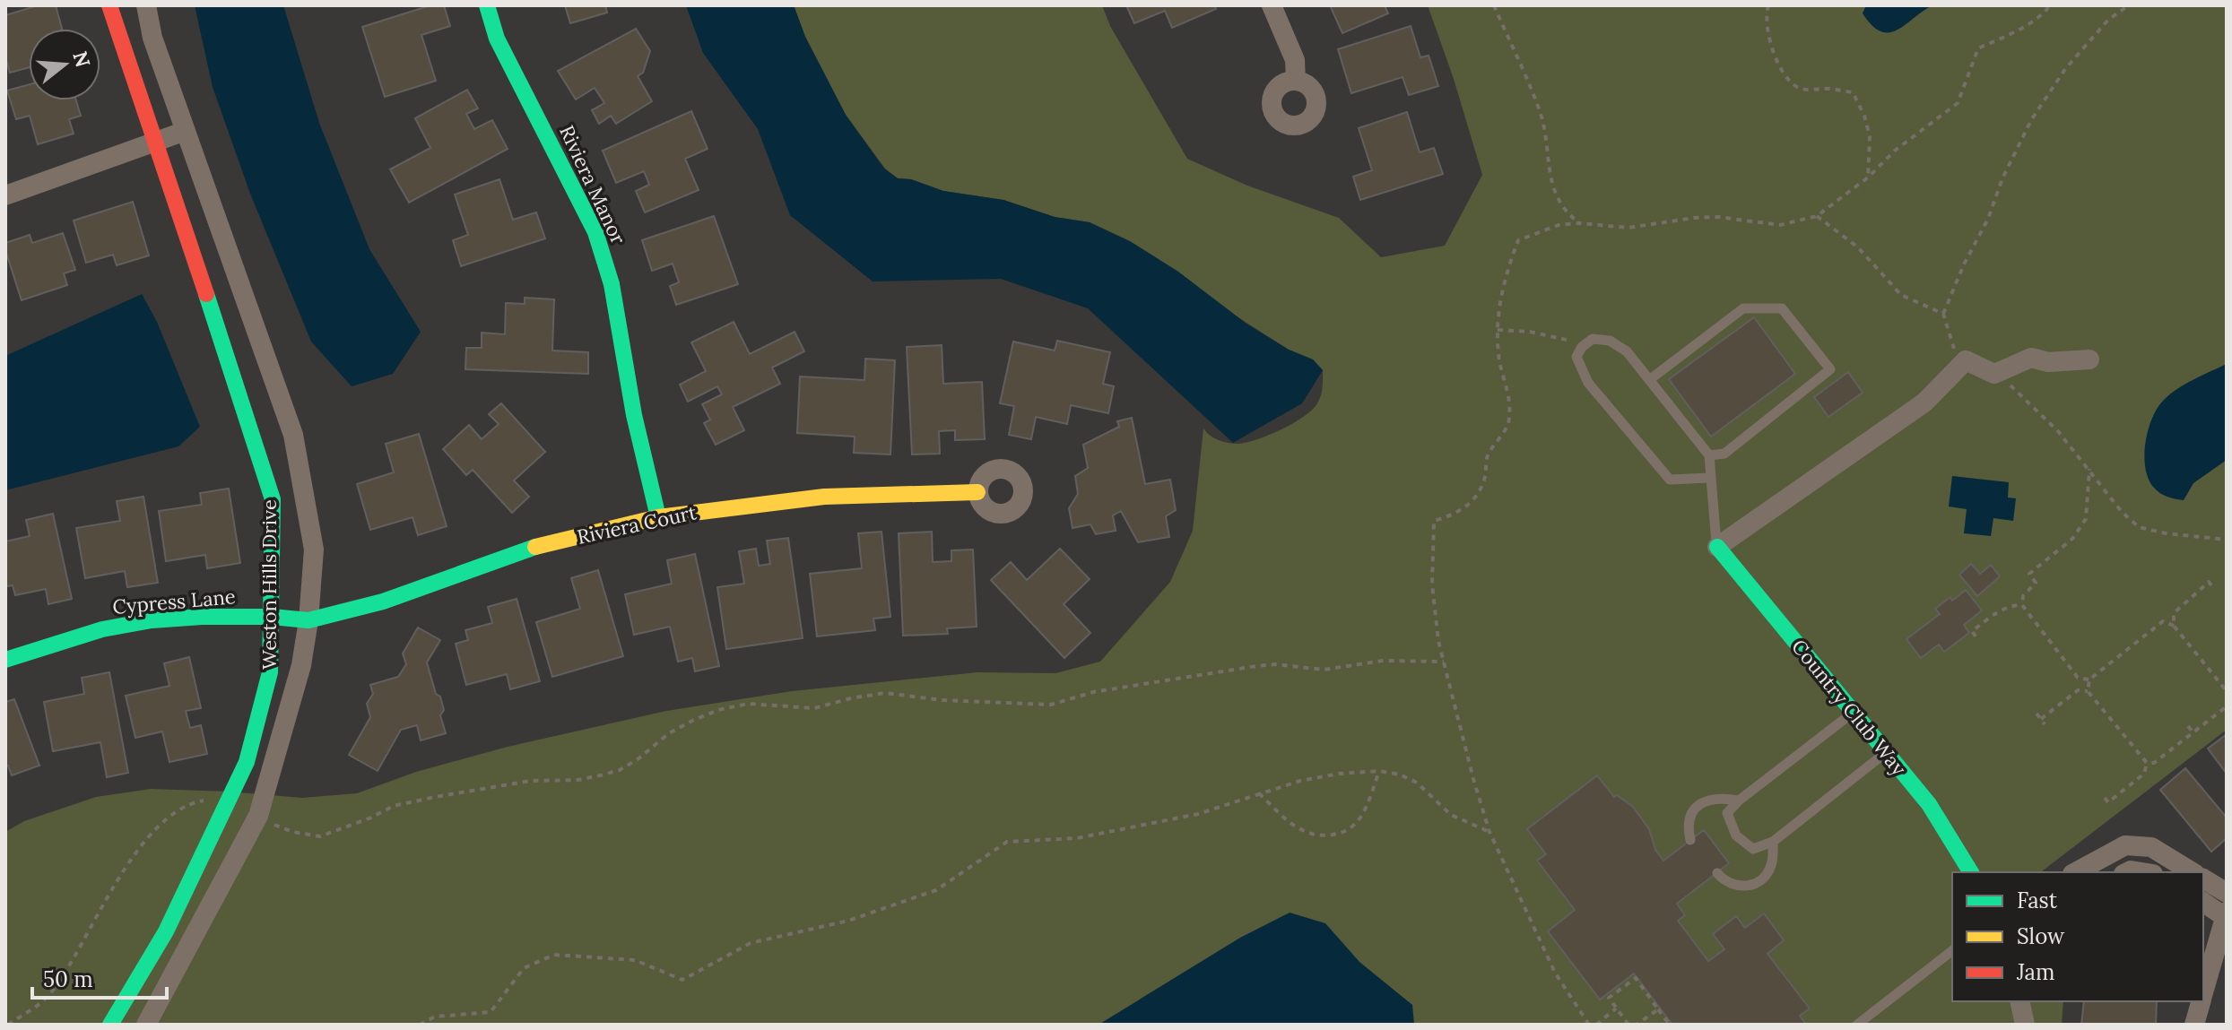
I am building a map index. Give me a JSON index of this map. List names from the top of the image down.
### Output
{
  "streets": {
    "street": [
      "Riviera Manor",
      "Riviera Court",
      "Weston Hills Drive",
      "Cypress Lane",
      "Country Club Way"
    ]
  },
  "crossings": [
    ["Riviera Manor", "Riviera Court"],
    ["Riviera Court", "Weston Hills Drive"],
    ["Riviera Court", "Cypress Lane"],
    ["Weston Hills Drive", "Cypress Lane"]
  ],
  "legend": ["Fast", "Slow", "Jam"],
  "scale_bar": "50 m",
  "north": "right"
}
